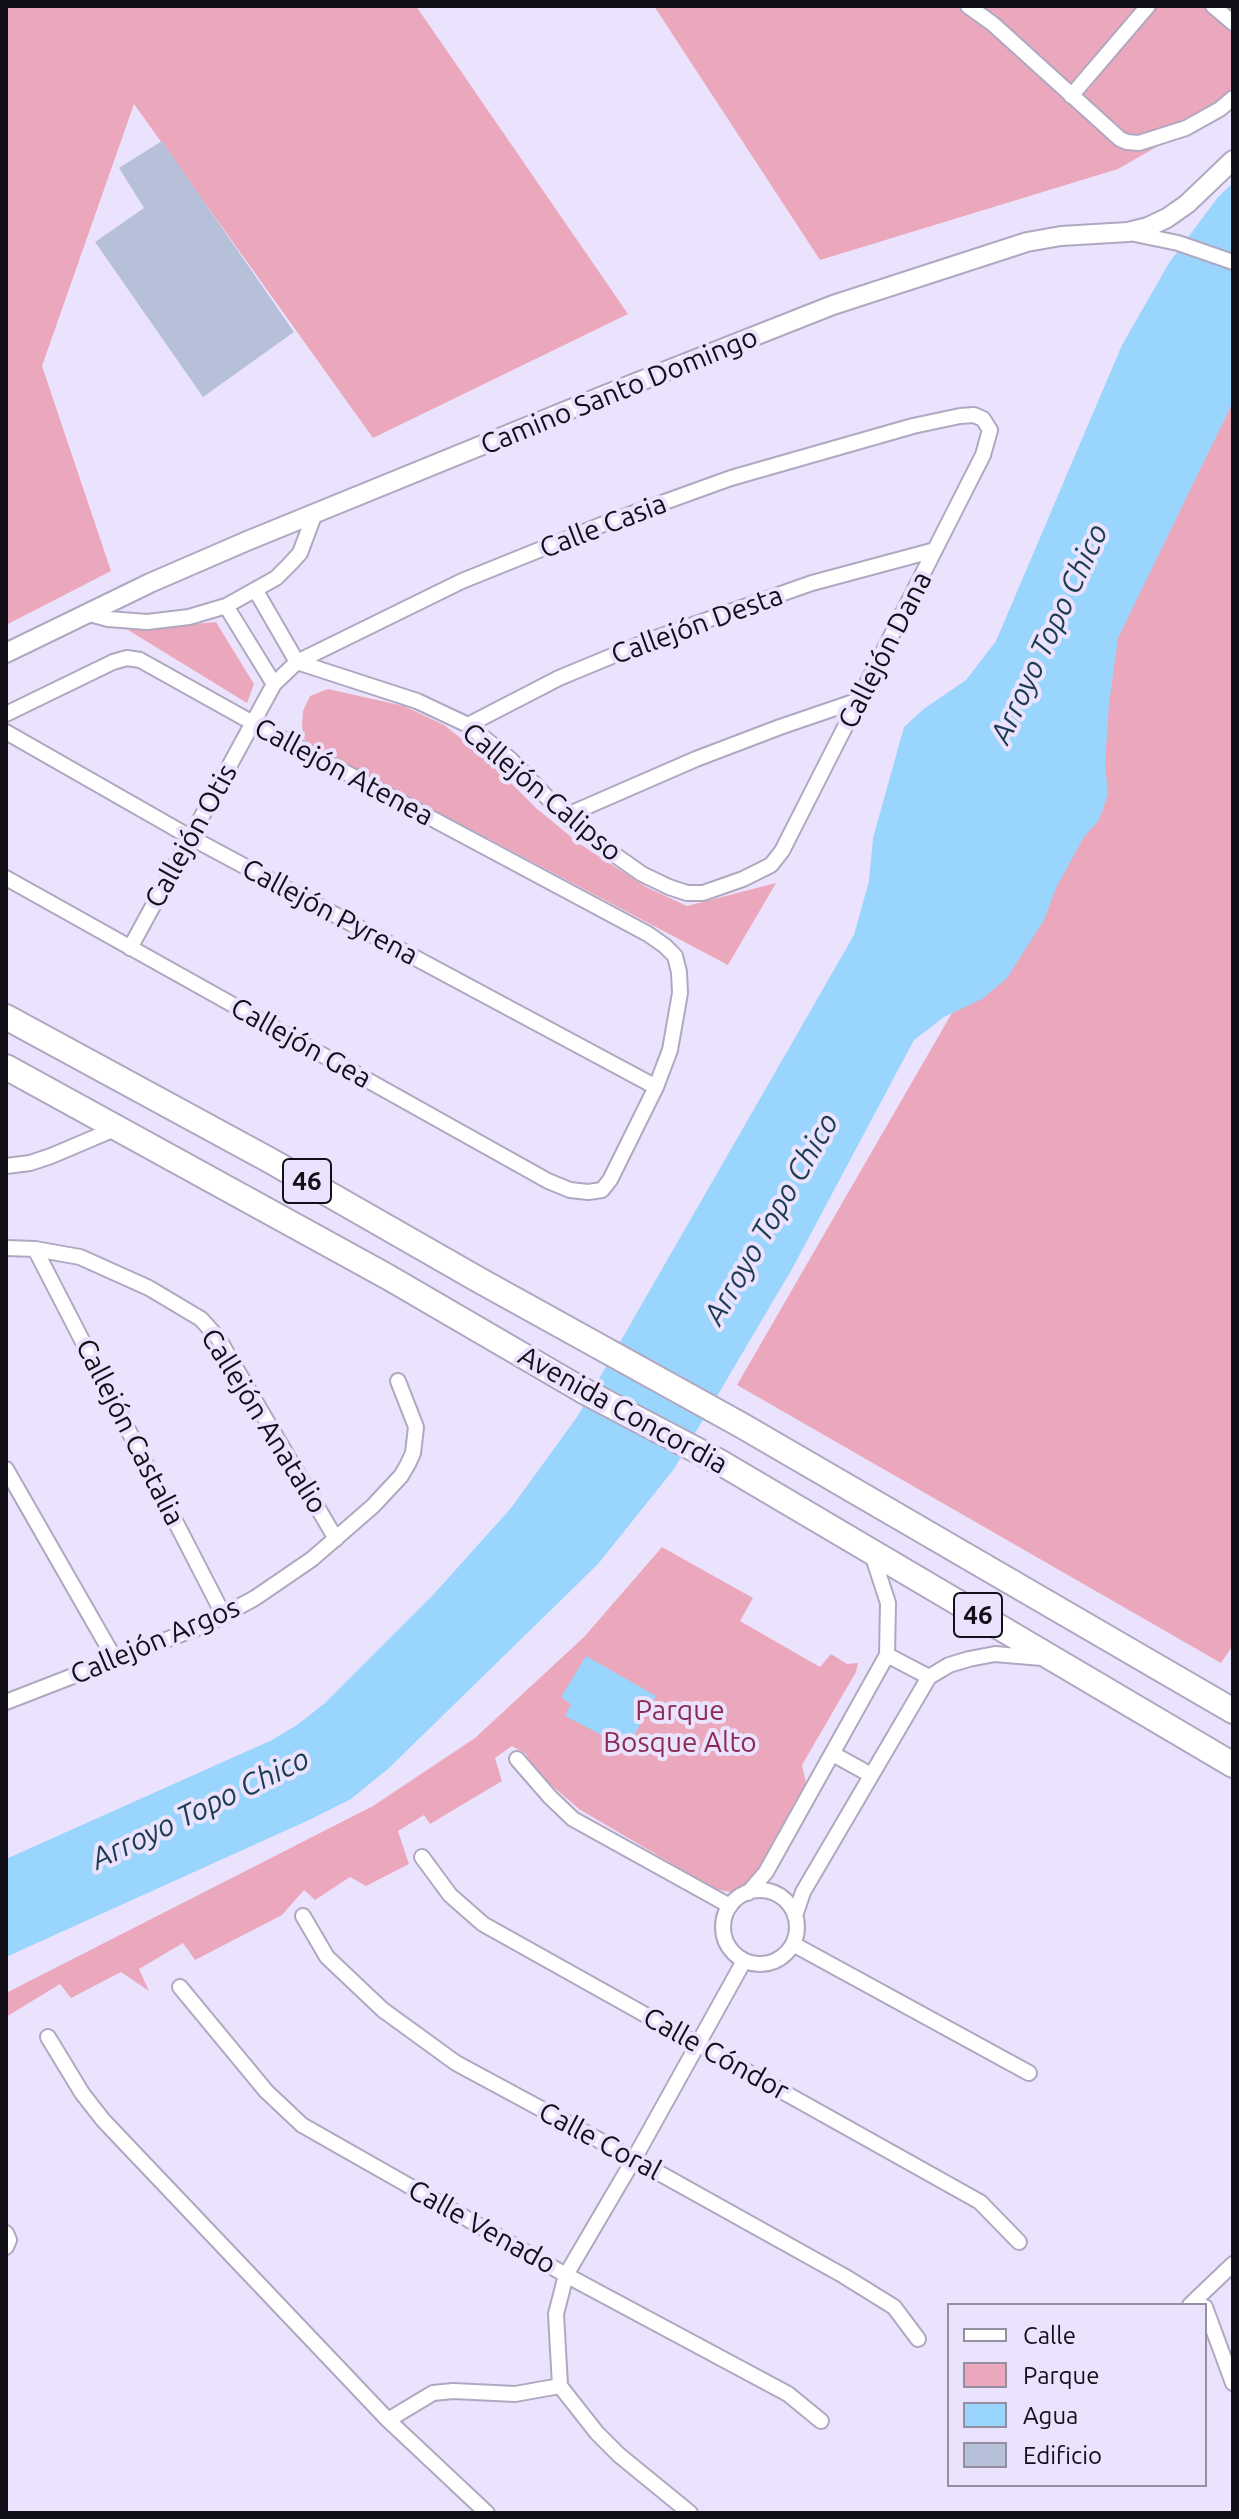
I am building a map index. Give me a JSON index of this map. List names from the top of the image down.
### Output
{
  "streets": {
    "main road": ["46", "Avenida Concordia"],
    "street": [
      "Camino Santo Domingo",
      "Calle Casia",
      "Callejón Desta",
      "Callejón Dana",
      "Callejón Atenea",
      "Callejón Calipso",
      "Callejón Otis",
      "Callejón Pyrena",
      "Callejón Gea",
      "Callejón Anatalio",
      "Callejón Castalia",
      "Callejón Argos",
      "Calle Cóndor",
      "Calle Coral",
      "Calle Venado"
    ]
  },
  "crossings": [
    ["Calle Casia", "Callejón Dana"],
    ["Calle Casia", "Callejón Atenea"],
    ["Calle Casia", "Callejón Calipso"],
    ["Calle Casia", "Callejón Otis"],
    ["Callejón Desta", "Callejón Dana"],
    ["Callejón Desta", "Callejón Calipso"],
    ["Callejón Dana", "Callejón Calipso"],
    ["Callejón Atenea", "Callejón Otis"],
    ["Callejón Atenea", "Callejón Pyrena"],
    ["Callejón Atenea", "Callejón Gea"],
    ["Callejón Otis", "Callejón Pyrena"],
    ["Callejón Otis", "Callejón Gea"],
    ["Callejón Pyrena", "Callejón Gea"],
    ["Callejón Anatalio", "Callejón Castalia"],
    ["Callejón Anatalio", "Callejón Argos"],
    ["Callejón Castalia", "Callejón Argos"]
  ],
  "water": ["Arroyo Topo Chico"],
  "parks": ["Parque Bosque Alto"],
  "legend": [
    "Calle",
    "Parque",
    "Agua",
    "Edificio"
  ]
}
